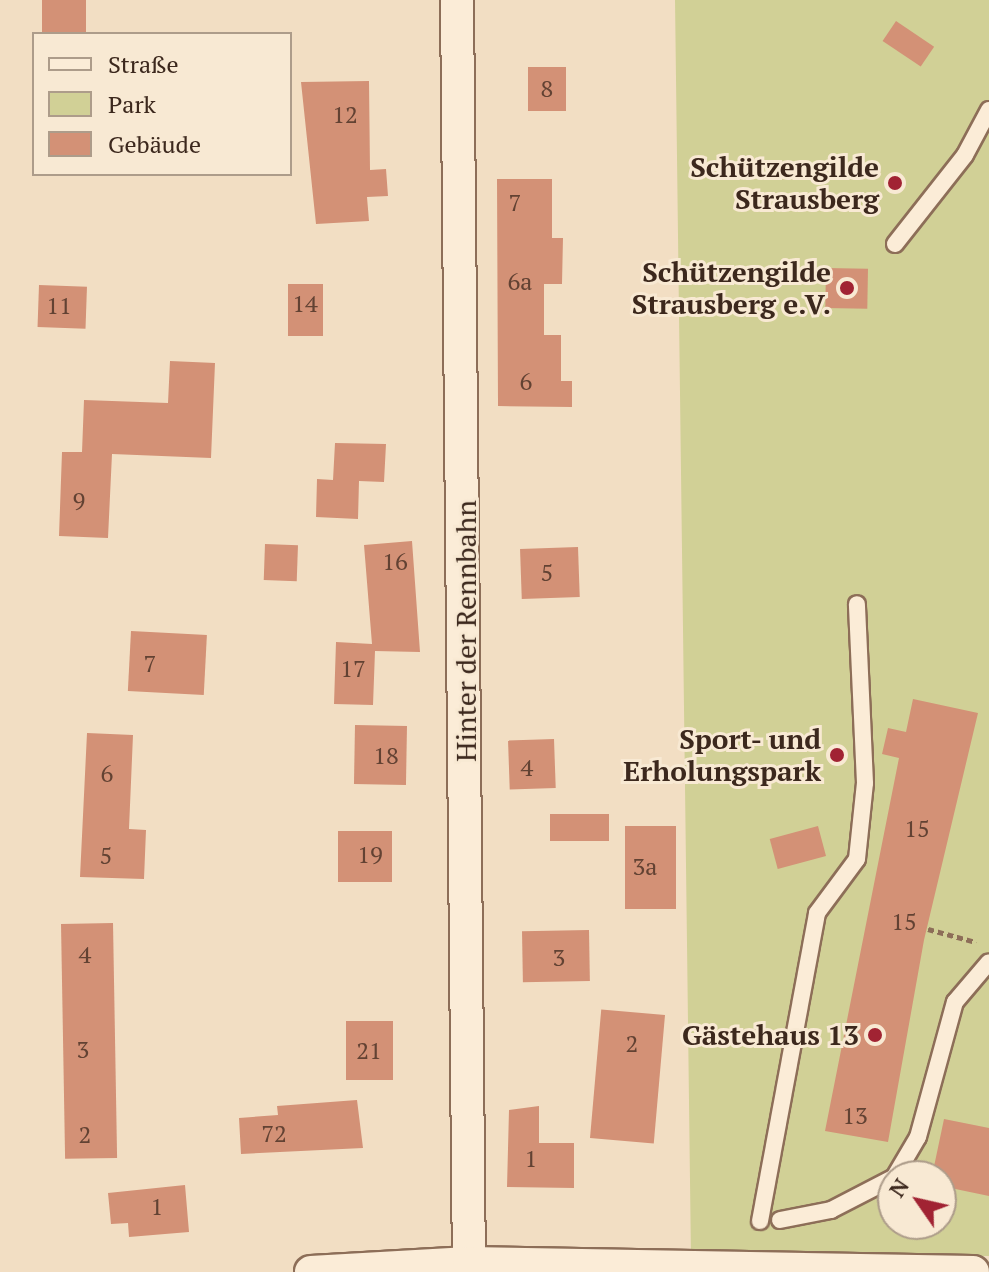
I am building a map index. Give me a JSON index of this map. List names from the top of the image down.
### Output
{
  "streets": {
    "street": ["Hinter der Rennbahn"]
  },
  "places": [
    "Schützengilde Strausberg",
    "Schützengilde Strausberg e.V.",
    "Sport- und Erholungspark",
    "Gästehaus 13"
  ],
  "house_numbers": [
    "8",
    "12",
    "7",
    "6a",
    "14",
    "11",
    "6",
    "9",
    "16",
    "5",
    "7",
    "17",
    "18",
    "4",
    "6",
    "15",
    "19",
    "5",
    "3a",
    "15",
    "4",
    "3",
    "2",
    "3",
    "21",
    "13",
    "72",
    "2",
    "1",
    "1"
  ],
  "legend": ["Straße", "Park", "Gebäude"],
  "north": "top left"
}
